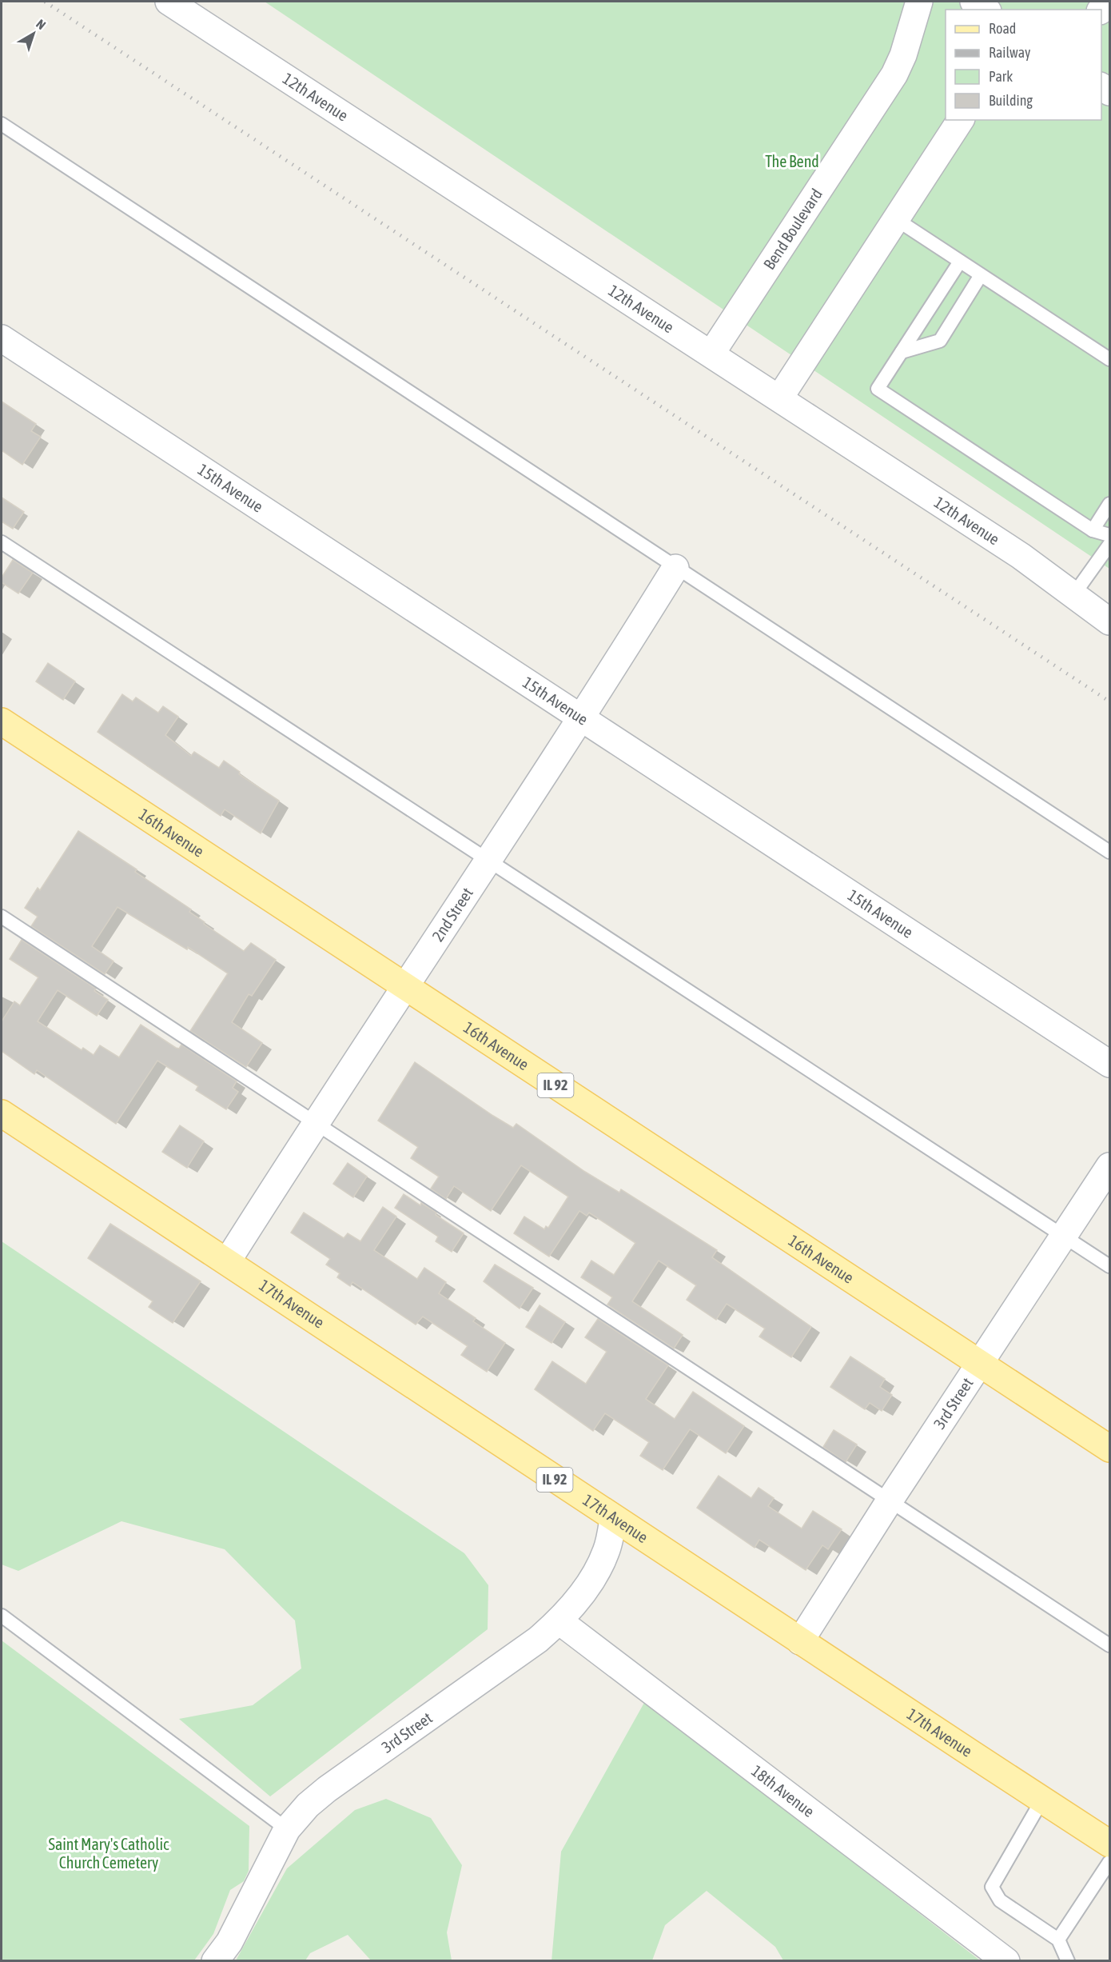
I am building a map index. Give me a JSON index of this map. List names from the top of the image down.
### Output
{
  "streets": {
    "main road": ["16th Avenue", "IL 92", "17th Avenue"],
    "street": [
      "12th Avenue",
      "Bend Boulevard",
      "15th Avenue",
      "2nd Street",
      "3rd Street",
      "18th Avenue"
    ]
  },
  "crossings": [
    ["12th Avenue", "Bend Boulevard"],
    ["15th Avenue", "2nd Street"],
    ["16th Avenue", "2nd Street"],
    ["16th Avenue", "3rd Street"],
    ["2nd Street", "17th Avenue"],
    ["17th Avenue", "3rd Street"],
    ["3rd Street", "18th Avenue"]
  ],
  "parks": ["The Bend", "Saint Mary's Catholic Church Cemetery"],
  "legend": [
    "Road",
    "Railway",
    "Park",
    "Building"
  ],
  "north": "top right"
}
